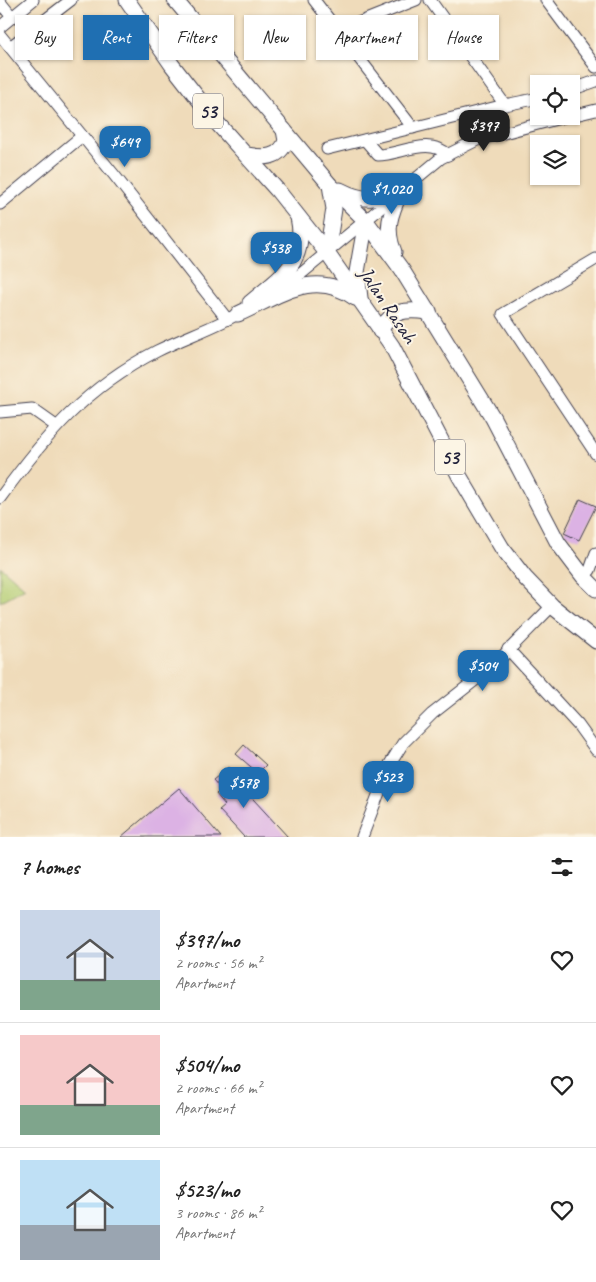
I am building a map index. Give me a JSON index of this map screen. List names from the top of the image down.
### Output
{
  "streets": {
    "highway": ["53", "Jalan Rasah"]
  },
  "page": {
    "chip": [
      "Buy",
      "Rent",
      "Filters",
      "New",
      "Apartment",
      "House"
    ],
    "price": [
      "$397",
      "$649",
      "$1,020",
      "$538",
      "$504",
      "$523",
      "$578"
    ],
    "heading": "7 homes",
    "list": [
      {
        "name": "$397/mo",
        "note": "2 rooms · 56 m² · Apartment"
      },
      {
        "name": "$504/mo",
        "note": "2 rooms · 66 m² · Apartment"
      },
      {
        "name": "$523/mo",
        "note": "3 rooms · 86 m² · Apartment"
      }
    ]
  }
}
